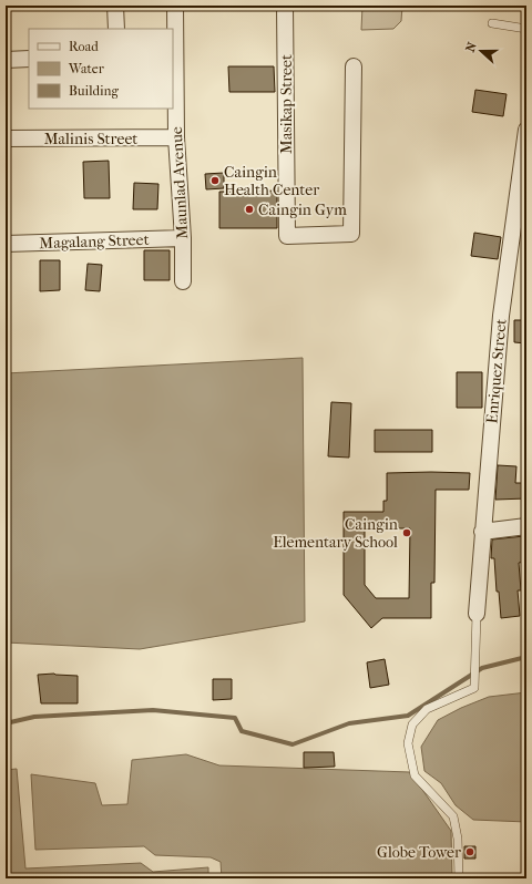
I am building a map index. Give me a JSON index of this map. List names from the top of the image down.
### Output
{
  "streets": {
    "street": [
      "Masikap Street",
      "Malinis Street",
      "Maunlad Avenue",
      "Magalang Street",
      "Enriquez Street"
    ]
  },
  "crossings": [
    ["Malinis Street", "Maunlad Avenue"],
    ["Maunlad Avenue", "Magalang Street"]
  ],
  "places": [
    "Caingin Health Center",
    "Caingin Gym",
    "Caingin Elementary School",
    "Globe Tower"
  ],
  "legend": ["Road", "Water", "Building"],
  "north": "left"
}
